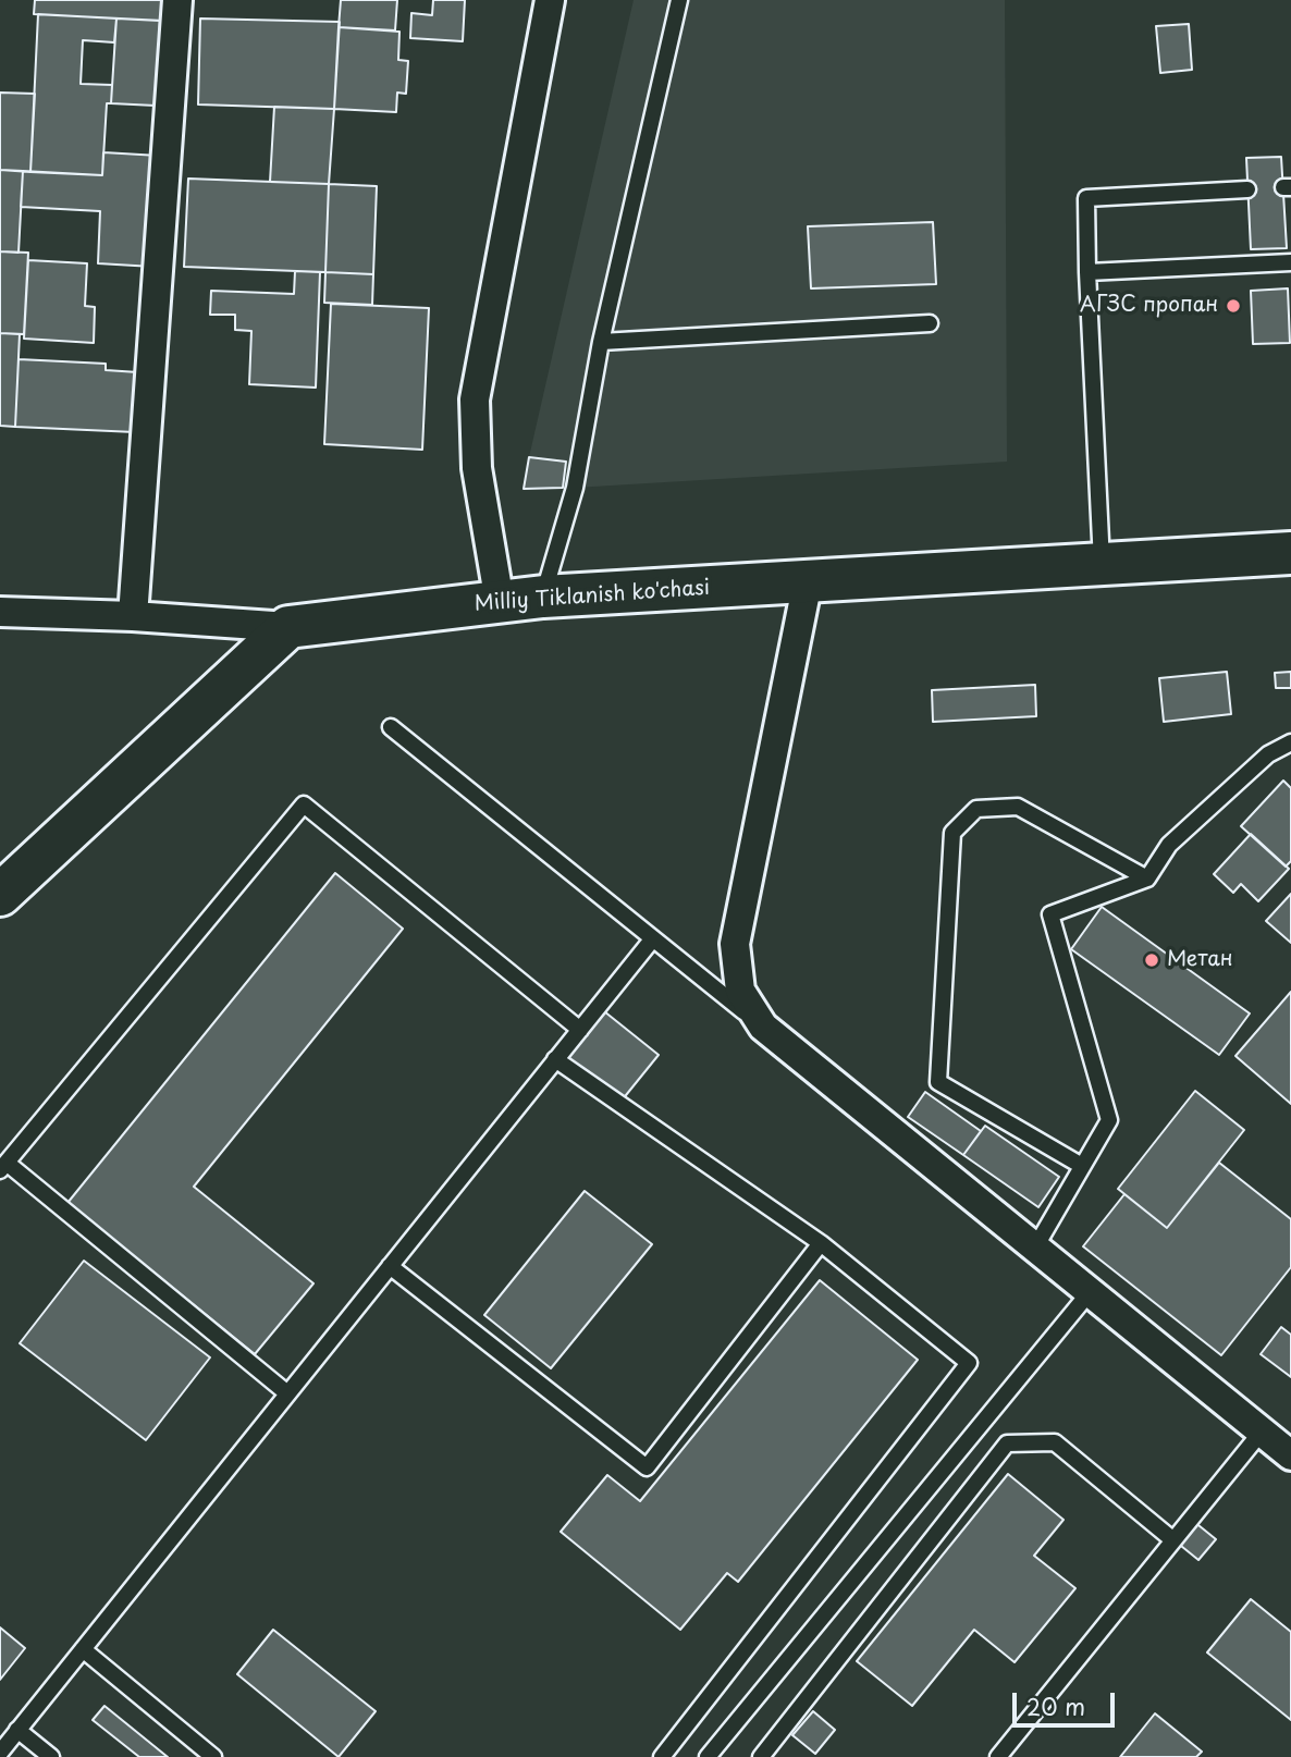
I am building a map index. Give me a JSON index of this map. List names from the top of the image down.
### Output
{
  "streets": {
    "main road": ["Milliy Tiklanish ko'chasi"]
  },
  "places": ["АГЗС пропан", "Метан"],
  "scale_bar": "20 m"
}
